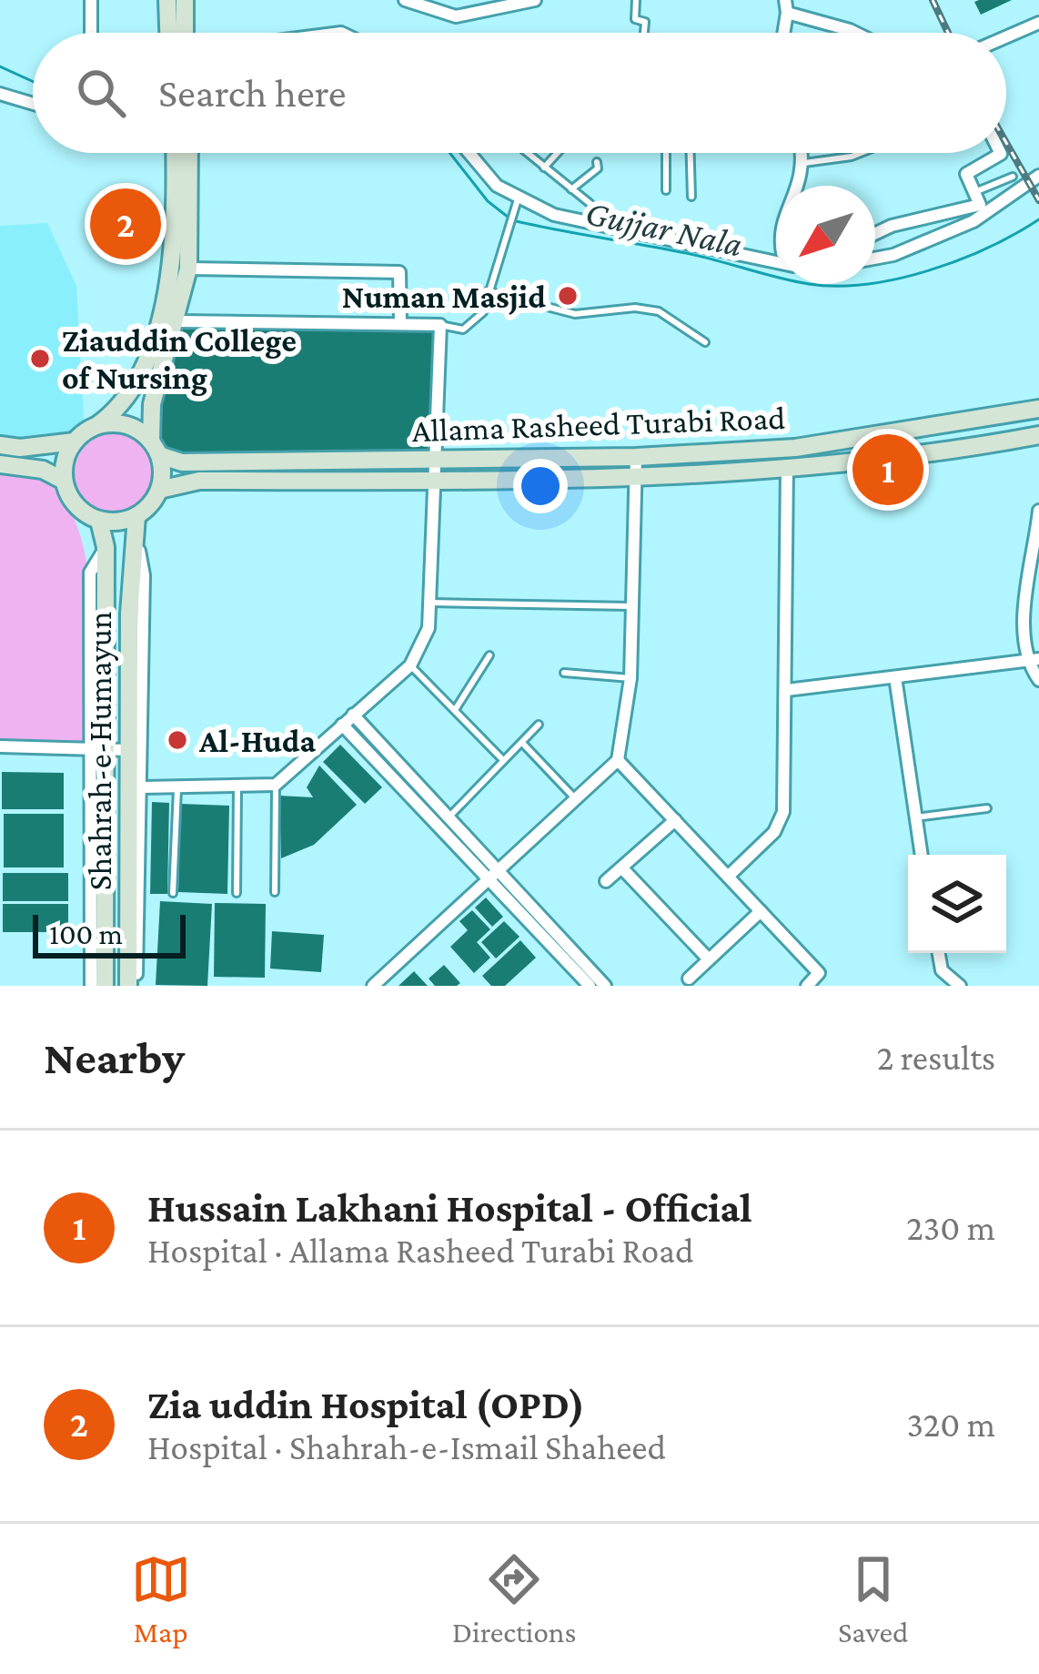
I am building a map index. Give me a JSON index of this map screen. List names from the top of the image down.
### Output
{
  "streets": {
    "main road": ["Allama Rasheed Turabi Road", "Shahrah-e-Humayun"]
  },
  "crossings": [
    ["Allama Rasheed Turabi Road", "Shahrah-e-Humayun"]
  ],
  "water": ["Gujjar Nala"],
  "places": ["Numan Masjid", "Ziauddin College of Nursing", "Al-Huda"],
  "scale_bar": "100 m",
  "north": "bottom left",
  "page": {
    "search": "Search here",
    "pins": ["2", "1"],
    "scale": "100 m",
    "heading": ["Nearby", "2 results"],
    "list": [
      {
        "mark": "1",
        "name": "Hussain Lakhani Hospital - Official",
        "note": "Hospital · Allama Rasheed Turabi Road",
        "value": "230 m"
      },
      {
        "mark": "2",
        "name": "Zia uddin Hospital (OPD)",
        "note": "Hospital · Shahrah-e-Ismail Shaheed",
        "value": "320 m"
      }
    ],
    "nav": ["Map", "Directions", "Saved"]
  }
}
